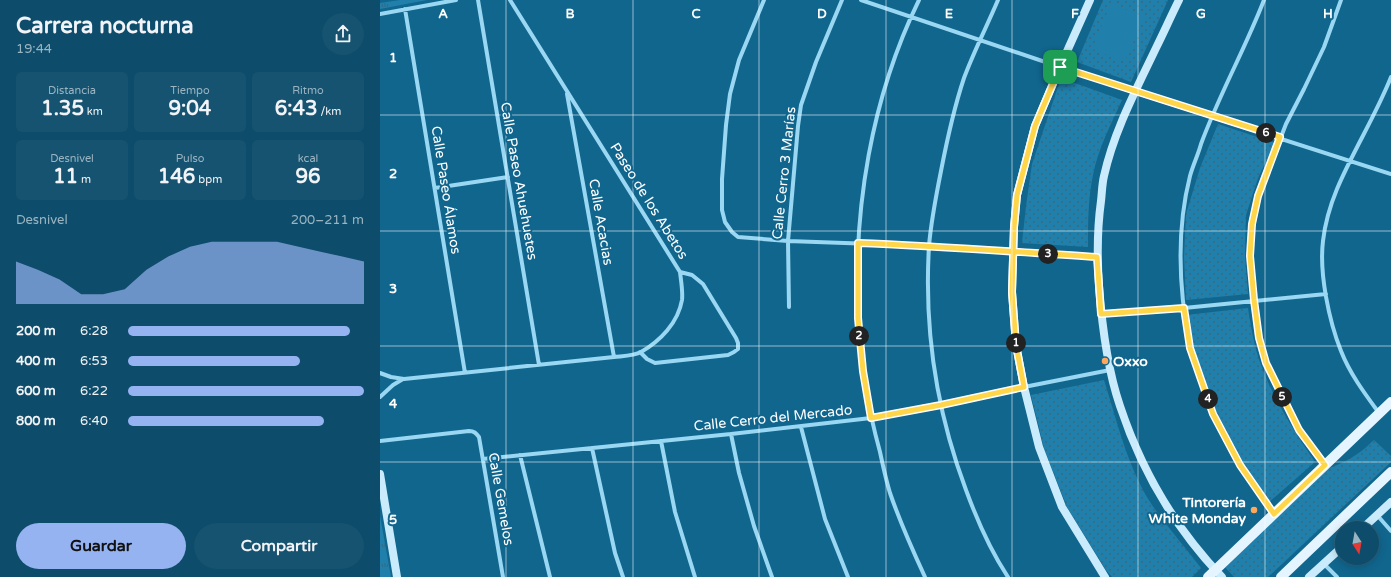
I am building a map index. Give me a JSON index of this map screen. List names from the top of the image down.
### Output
{
  "streets": {
    "street": [
      "Calle Cerro 3 Marías",
      "Calle Paseo Ahuehuetes",
      "Calle Paseo Álamos",
      "Paseo de los Abetos",
      "Calle Acacias",
      "Calle Cerro del Mercado",
      "Calle Gemelos"
    ]
  },
  "crossings": [
    ["Calle Paseo Ahuehuetes", "Paseo de los Abetos"],
    ["Calle Paseo Álamos", "Paseo de los Abetos"],
    ["Paseo de los Abetos", "Calle Acacias"],
    ["Calle Cerro del Mercado", "Calle Gemelos"]
  ],
  "places": ["Oxxo", "Tintorería White Monday"],
  "north": "bottom",
  "page": {
    "heading": ["Carrera nocturna", "19:44"],
    "stats": [
      ["Distancia", "1.35 km"],
      ["Tiempo", "9:04"],
      ["Ritmo", "6:43 /km"],
      ["Desnivel", "11 m"],
      ["Pulso", "146 bpm"],
      ["kcal", "96"]
    ],
    "pins": [
      "6",
      "3",
      "2",
      "1",
      "5",
      "4"
    ],
    "chart": ["Desnivel", "200–211 m"],
    "list": [
      {
        "name": "200 m",
        "note": "6:28"
      },
      {
        "name": "400 m",
        "note": "6:53"
      },
      {
        "name": "600 m",
        "note": "6:22"
      },
      {
        "name": "800 m",
        "note": "6:40"
      }
    ],
    "buttons": ["Guardar", "Compartir"]
  },
  "grid": {
    "columns": [
      "A",
      "B",
      "C",
      "D",
      "E",
      "F",
      "G",
      "H"
    ],
    "rows": [
      "1",
      "2",
      "3",
      "4",
      "5"
    ]
  }
}
